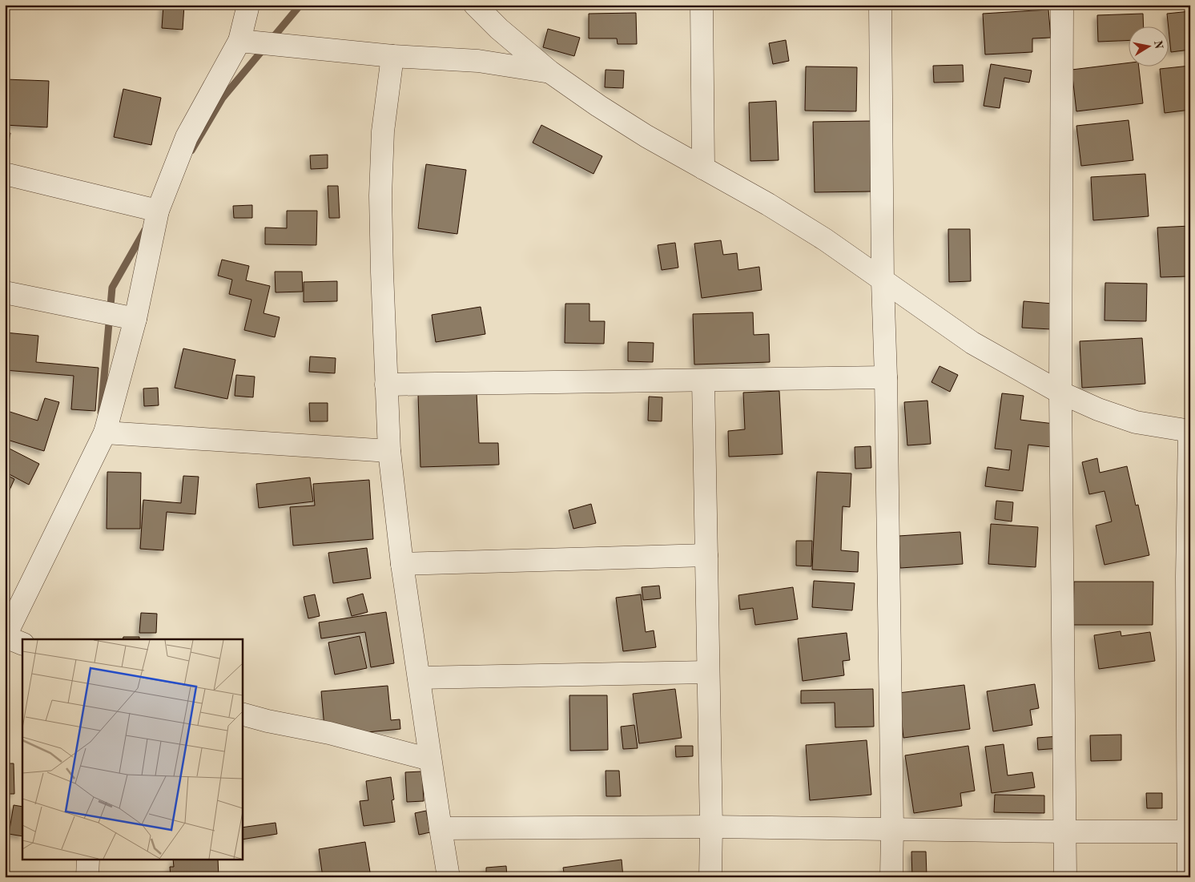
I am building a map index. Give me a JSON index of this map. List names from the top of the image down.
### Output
{
  "north": "right"
}
